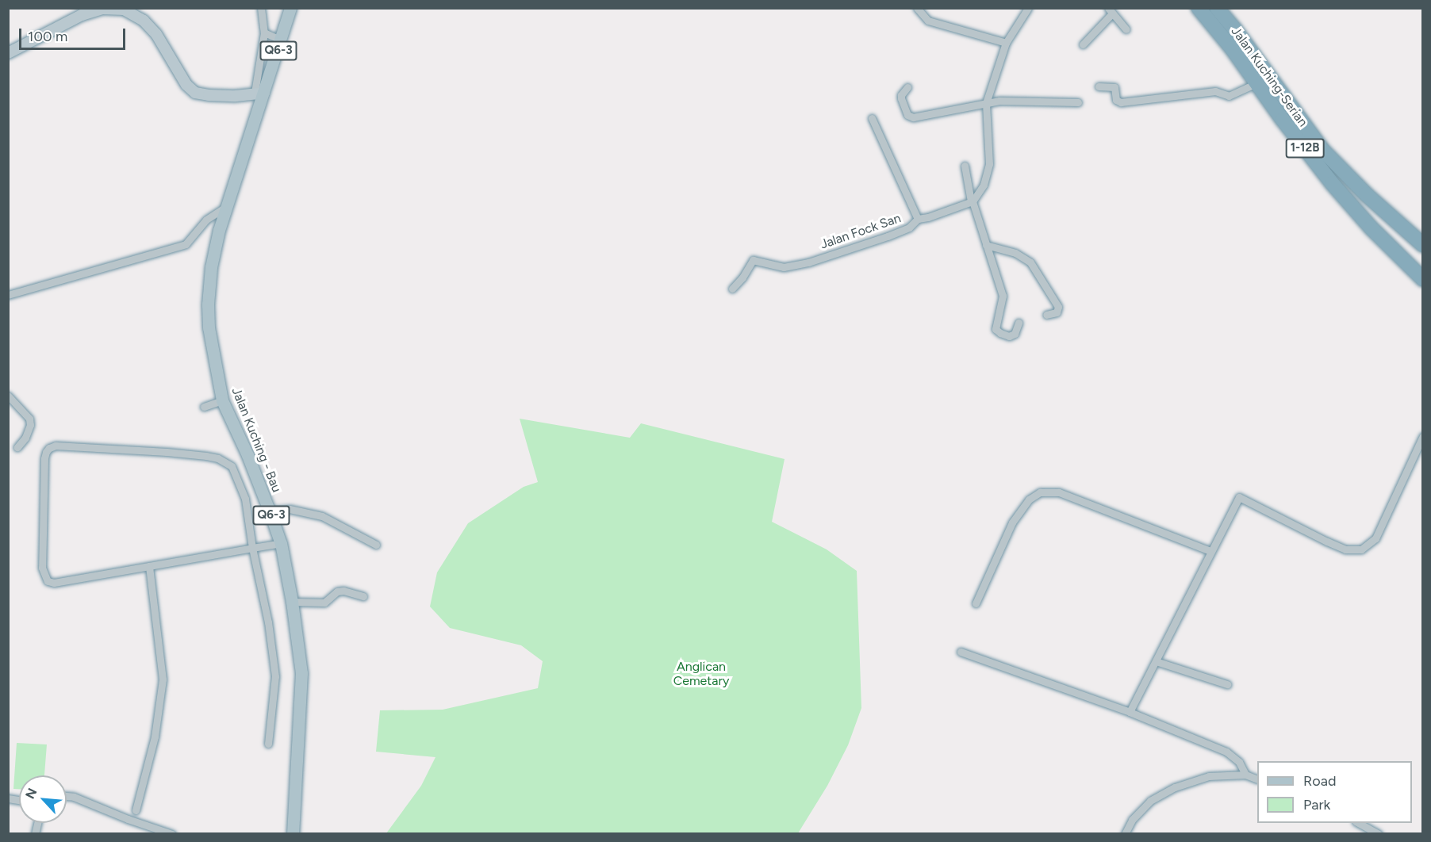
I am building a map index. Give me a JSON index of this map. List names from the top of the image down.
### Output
{
  "streets": {
    "highway": ["Jalan Kuching-Serian", "1-12B"],
    "main road": ["Q6-3", "Jalan Kuching - Bau"],
    "street": ["Jalan Fock San"]
  },
  "parks": ["Anglican Cemetary"],
  "legend": ["Road", "Park"],
  "scale_bar": "100 m",
  "north": "top left"
}
